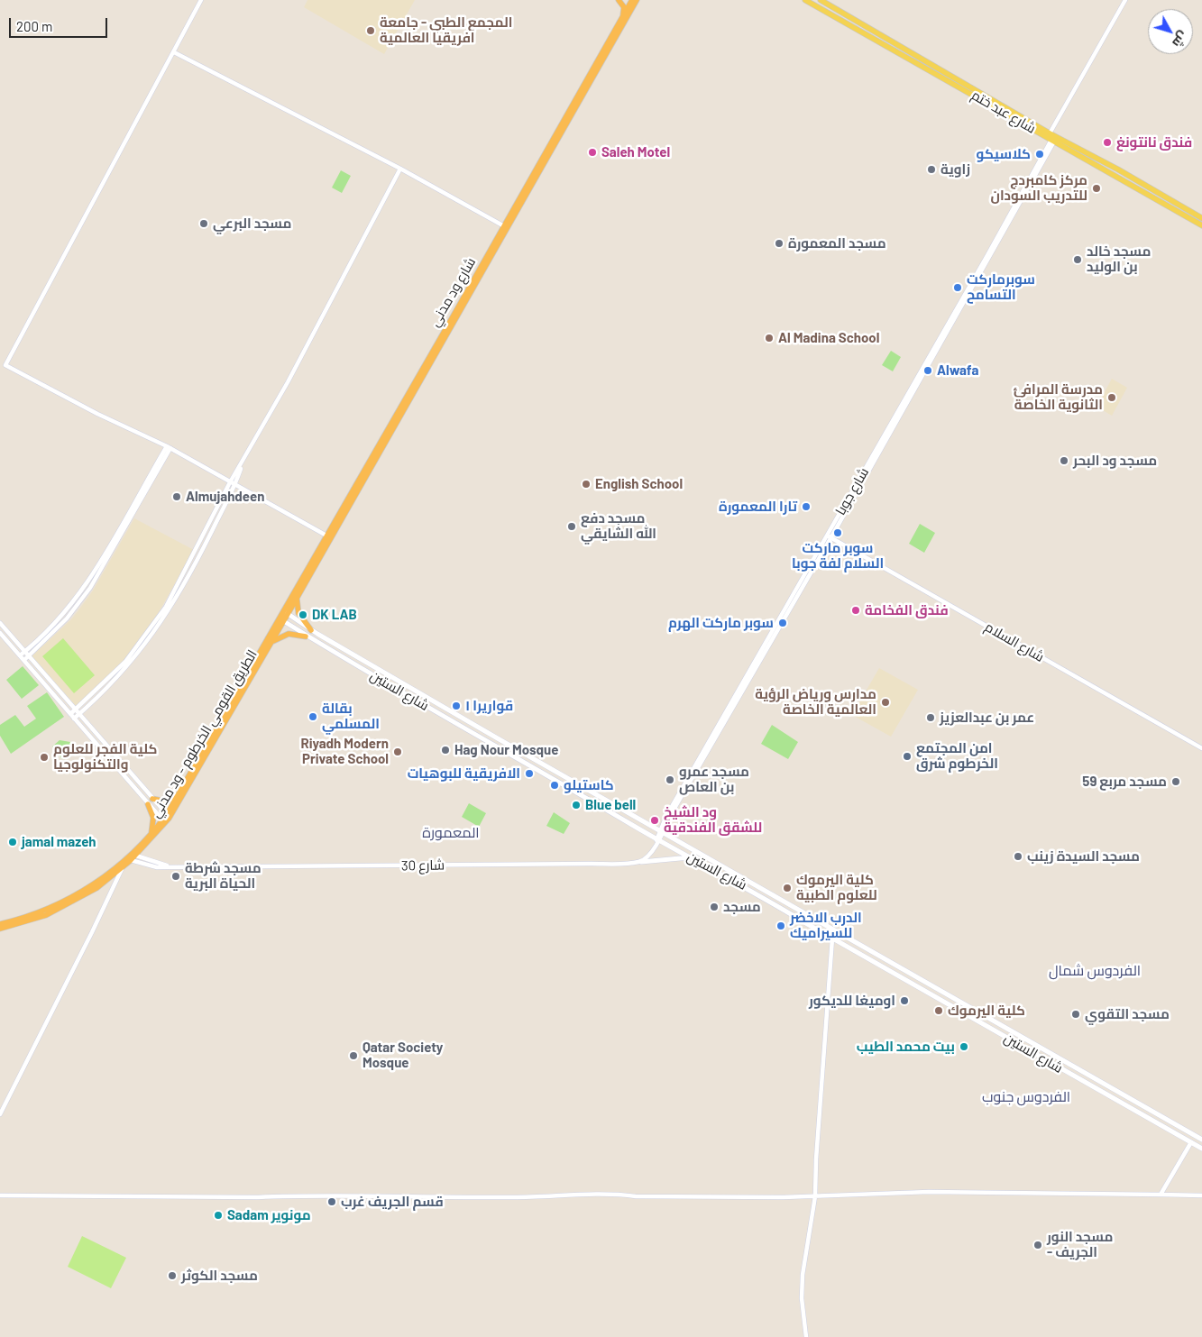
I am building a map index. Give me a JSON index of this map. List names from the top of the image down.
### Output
{
  "streets": {
    "highway": ["شارع ود مدني", "الطريق القومي الخرطوم - ود مدني"],
    "main road": ["شارع عبد ختم", "شارع الستين"],
    "street": ["شارع جوبا", "شارع السلام", "شارع 30"]
  },
  "crossings": [
    ["شارع عبد ختم", "شارع جوبا"],
    ["شارع ود مدني", "الطريق القومي الخرطوم - ود مدني"],
    ["شارع جوبا", "شارع السلام"],
    ["شارع جوبا", "شارع الستين"],
    ["شارع الستين", "الطريق القومي الخرطوم - ود مدني"],
    ["الطريق القومي الخرطوم - ود مدني", "شارع 30"]
  ],
  "districts": ["المعمورة", "الفردوس شمال", "الفردوس جنوب"],
  "places": [
    "المجمع الطبي - جامعة افريقيا العالمية",
    "فندق نانتونغ",
    "Saleh Motel",
    "كلاسيكو",
    "زاوية",
    "مركز كامبردج للتدريب السودان",
    "مسجد البرعي",
    "مسجد المعمورة",
    "مسجد خالد بن الوليد",
    "سوبرماركت التسامح",
    "Al Madina School",
    "Alwafa",
    "مدرسة المرافئ الثانوية الخاصة",
    "مسجد ود البحر",
    "English School",
    "Almujahdeen",
    "تارا المعمورة",
    "مسجد دفع الله الشايقي",
    "سوبر ماركت السلام لفة جوبا",
    "فندق الفخامة",
    "DK LAB",
    "سوبر ماركت الهرم",
    "مدارس ورياض الرؤية العالمية الخاصة",
    "قواريرا ١",
    "بقالة المسلمي",
    "عمر بن عبدالعزيز",
    "Hag Nour Mosque",
    "Riyadh Modern Private School",
    "امن المجتمع الخرطوم شرق",
    "كلية الفجر للعلوم والتكنولوجيا",
    "الافريقية للبوهيات",
    "مسجد عمرو بن العاص",
    "مسجد مربع 59",
    "كاستيلو",
    "Blue bell",
    "ود الشيخ للشقق الفندقية",
    "jamal mazeh",
    "مسجد السيدة زينب",
    "مسجد شرطة الحياة البرية",
    "كلية اليرموك للعلوم الطبية",
    "مسجد",
    "الدرب الاخضر للسيراميك",
    "اوميغا للديكور",
    "كلية اليرموك",
    "مسجد التقوي",
    "بيت محمد الطيب",
    "Qatar Society Mosque",
    "قسم الجريف غرب",
    "Sadam مونوير",
    "مسجد النور - الجريف",
    "مسجد الكوثر"
  ],
  "scale_bar": "200 m",
  "north": "bottom right"
}
